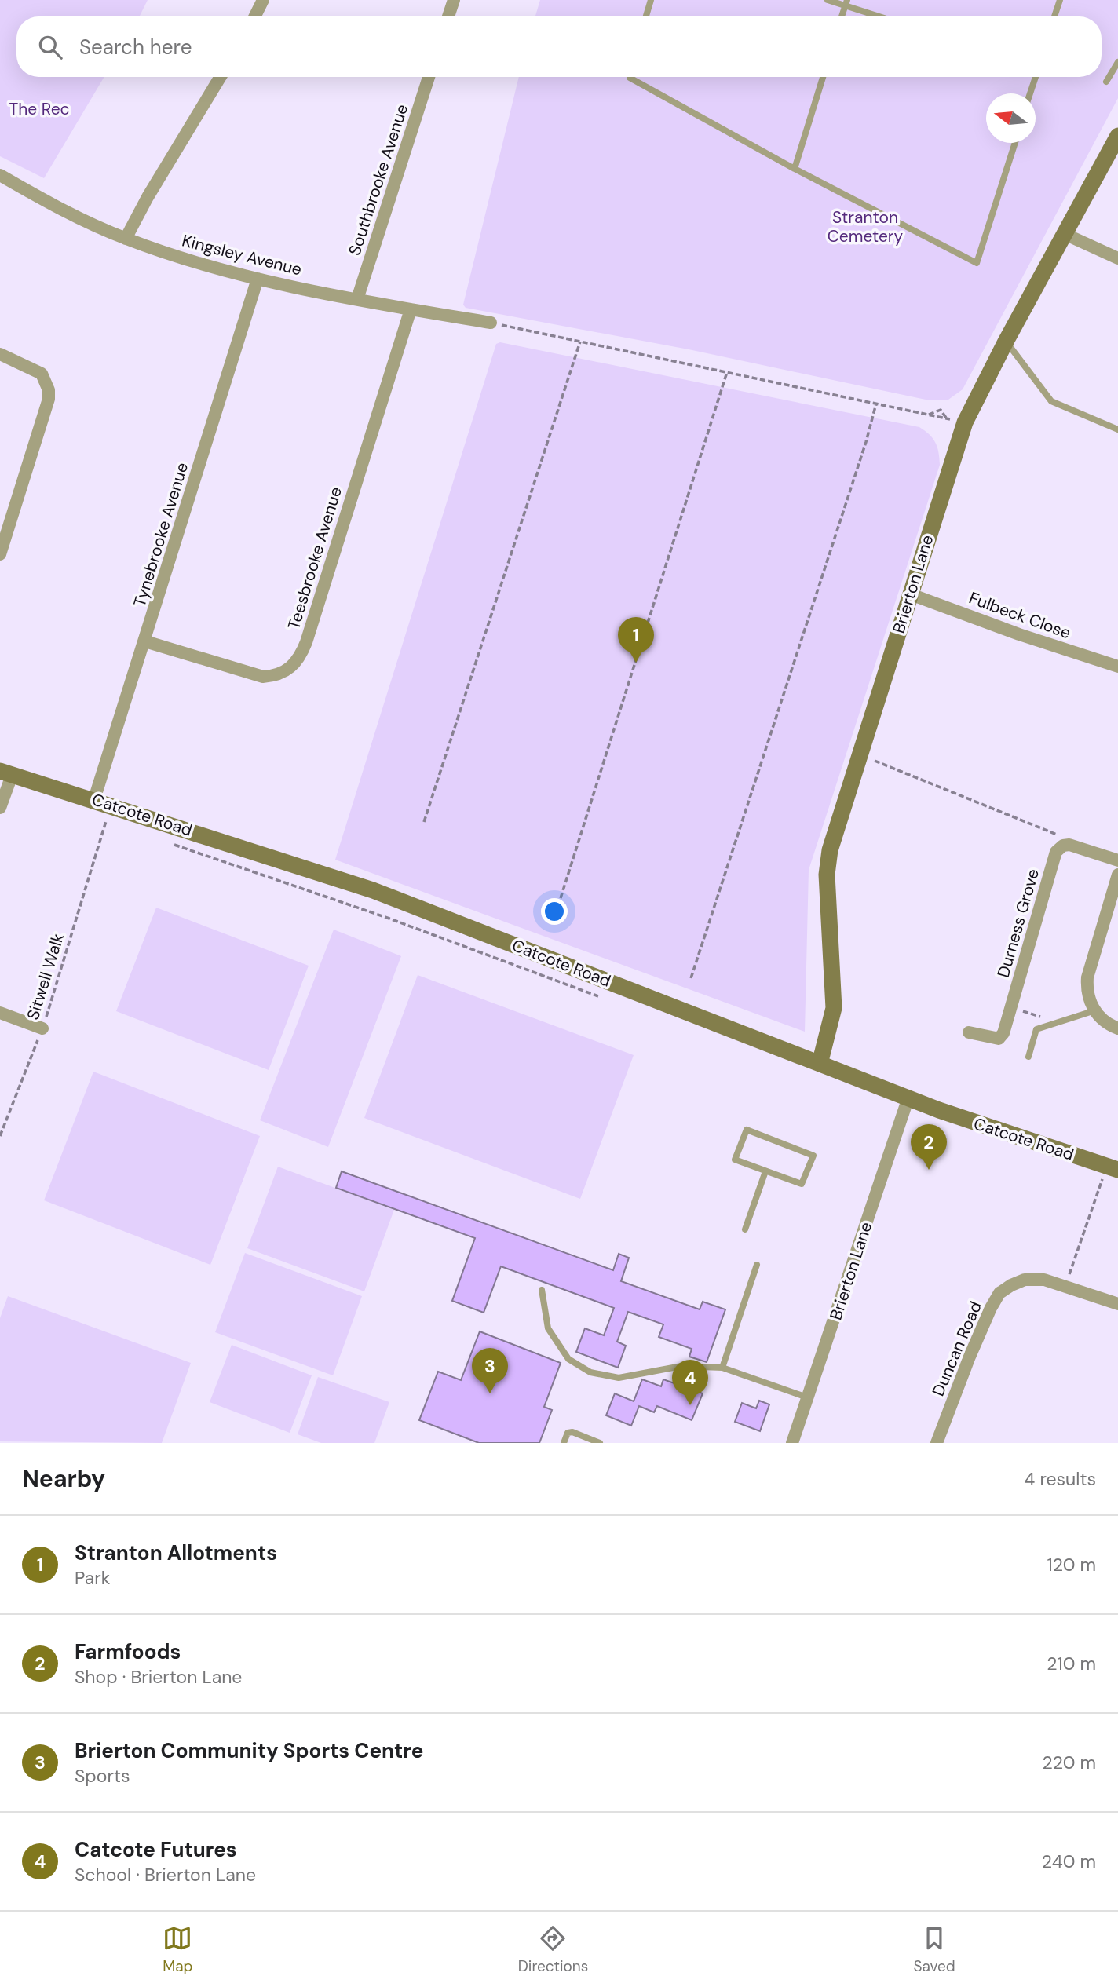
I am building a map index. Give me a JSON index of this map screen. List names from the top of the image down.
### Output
{
  "streets": {
    "street": [
      "Southbrooke Avenue",
      "Kingsley Avenue",
      "Tynebrooke Avenue",
      "Teesbrooke Avenue",
      "Brierton Lane",
      "Fulbeck Close",
      "Catcote Road",
      "Durness Grove",
      "Duncan Road"
    ],
    "path": ["Sitwell Walk"]
  },
  "crossings": [
    ["Southbrooke Avenue", "Kingsley Avenue"],
    ["Kingsley Avenue", "Tynebrooke Avenue"],
    ["Kingsley Avenue", "Teesbrooke Avenue"],
    ["Tynebrooke Avenue", "Teesbrooke Avenue"],
    ["Tynebrooke Avenue", "Catcote Road"],
    ["Brierton Lane", "Fulbeck Close"],
    ["Brierton Lane", "Catcote Road"]
  ],
  "parks": ["The Rec", "Stranton Cemetery"],
  "north": "left",
  "page": {
    "search": "Search here",
    "pins": [
      "1",
      "2",
      "3",
      "4"
    ],
    "heading": ["Nearby", "4 results"],
    "list": [
      {
        "mark": "1",
        "name": "Stranton Allotments",
        "note": "Park",
        "value": "120 m"
      },
      {
        "mark": "2",
        "name": "Farmfoods",
        "note": "Shop · Brierton Lane",
        "value": "210 m"
      },
      {
        "mark": "3",
        "name": "Brierton Community Sports Centre",
        "note": "Sports",
        "value": "220 m"
      },
      {
        "mark": "4",
        "name": "Catcote Futures",
        "note": "School · Brierton Lane",
        "value": "240 m"
      }
    ],
    "nav": ["Map", "Directions", "Saved"]
  }
}
